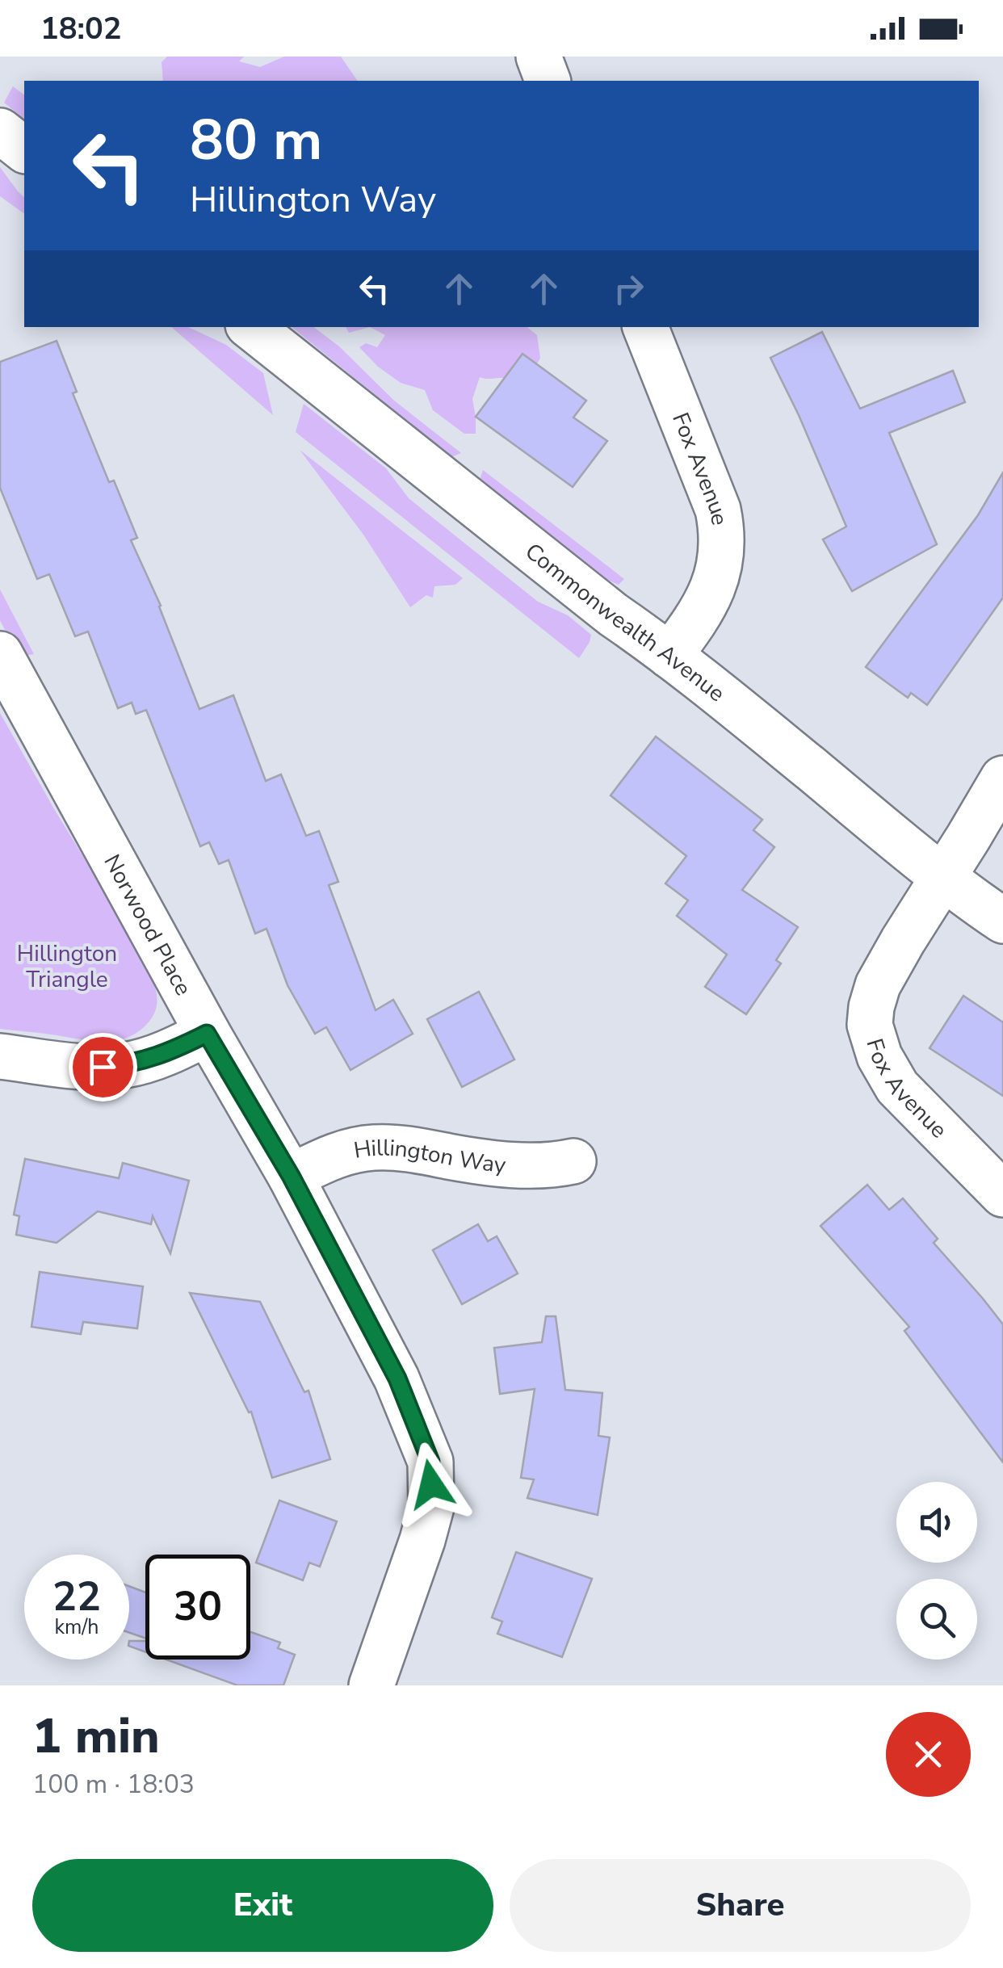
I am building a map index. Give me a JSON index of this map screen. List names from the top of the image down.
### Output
{
  "streets": {
    "street": [
      "Fox Avenue",
      "Commonwealth Avenue",
      "Norwood Place",
      "Hillington Way"
    ]
  },
  "crossings": [
    ["Fox Avenue", "Commonwealth Avenue"],
    ["Norwood Place", "Hillington Way"]
  ],
  "parks": ["Hillington Triangle"],
  "page": {
    "status": "18:02",
    "turn": ["80 m", "Hillington Way"],
    "speed": "22 km/h",
    "limit": "30",
    "heading": ["1 min", "100 m · 18:03"],
    "buttons": ["Exit", "Share"]
  }
}
